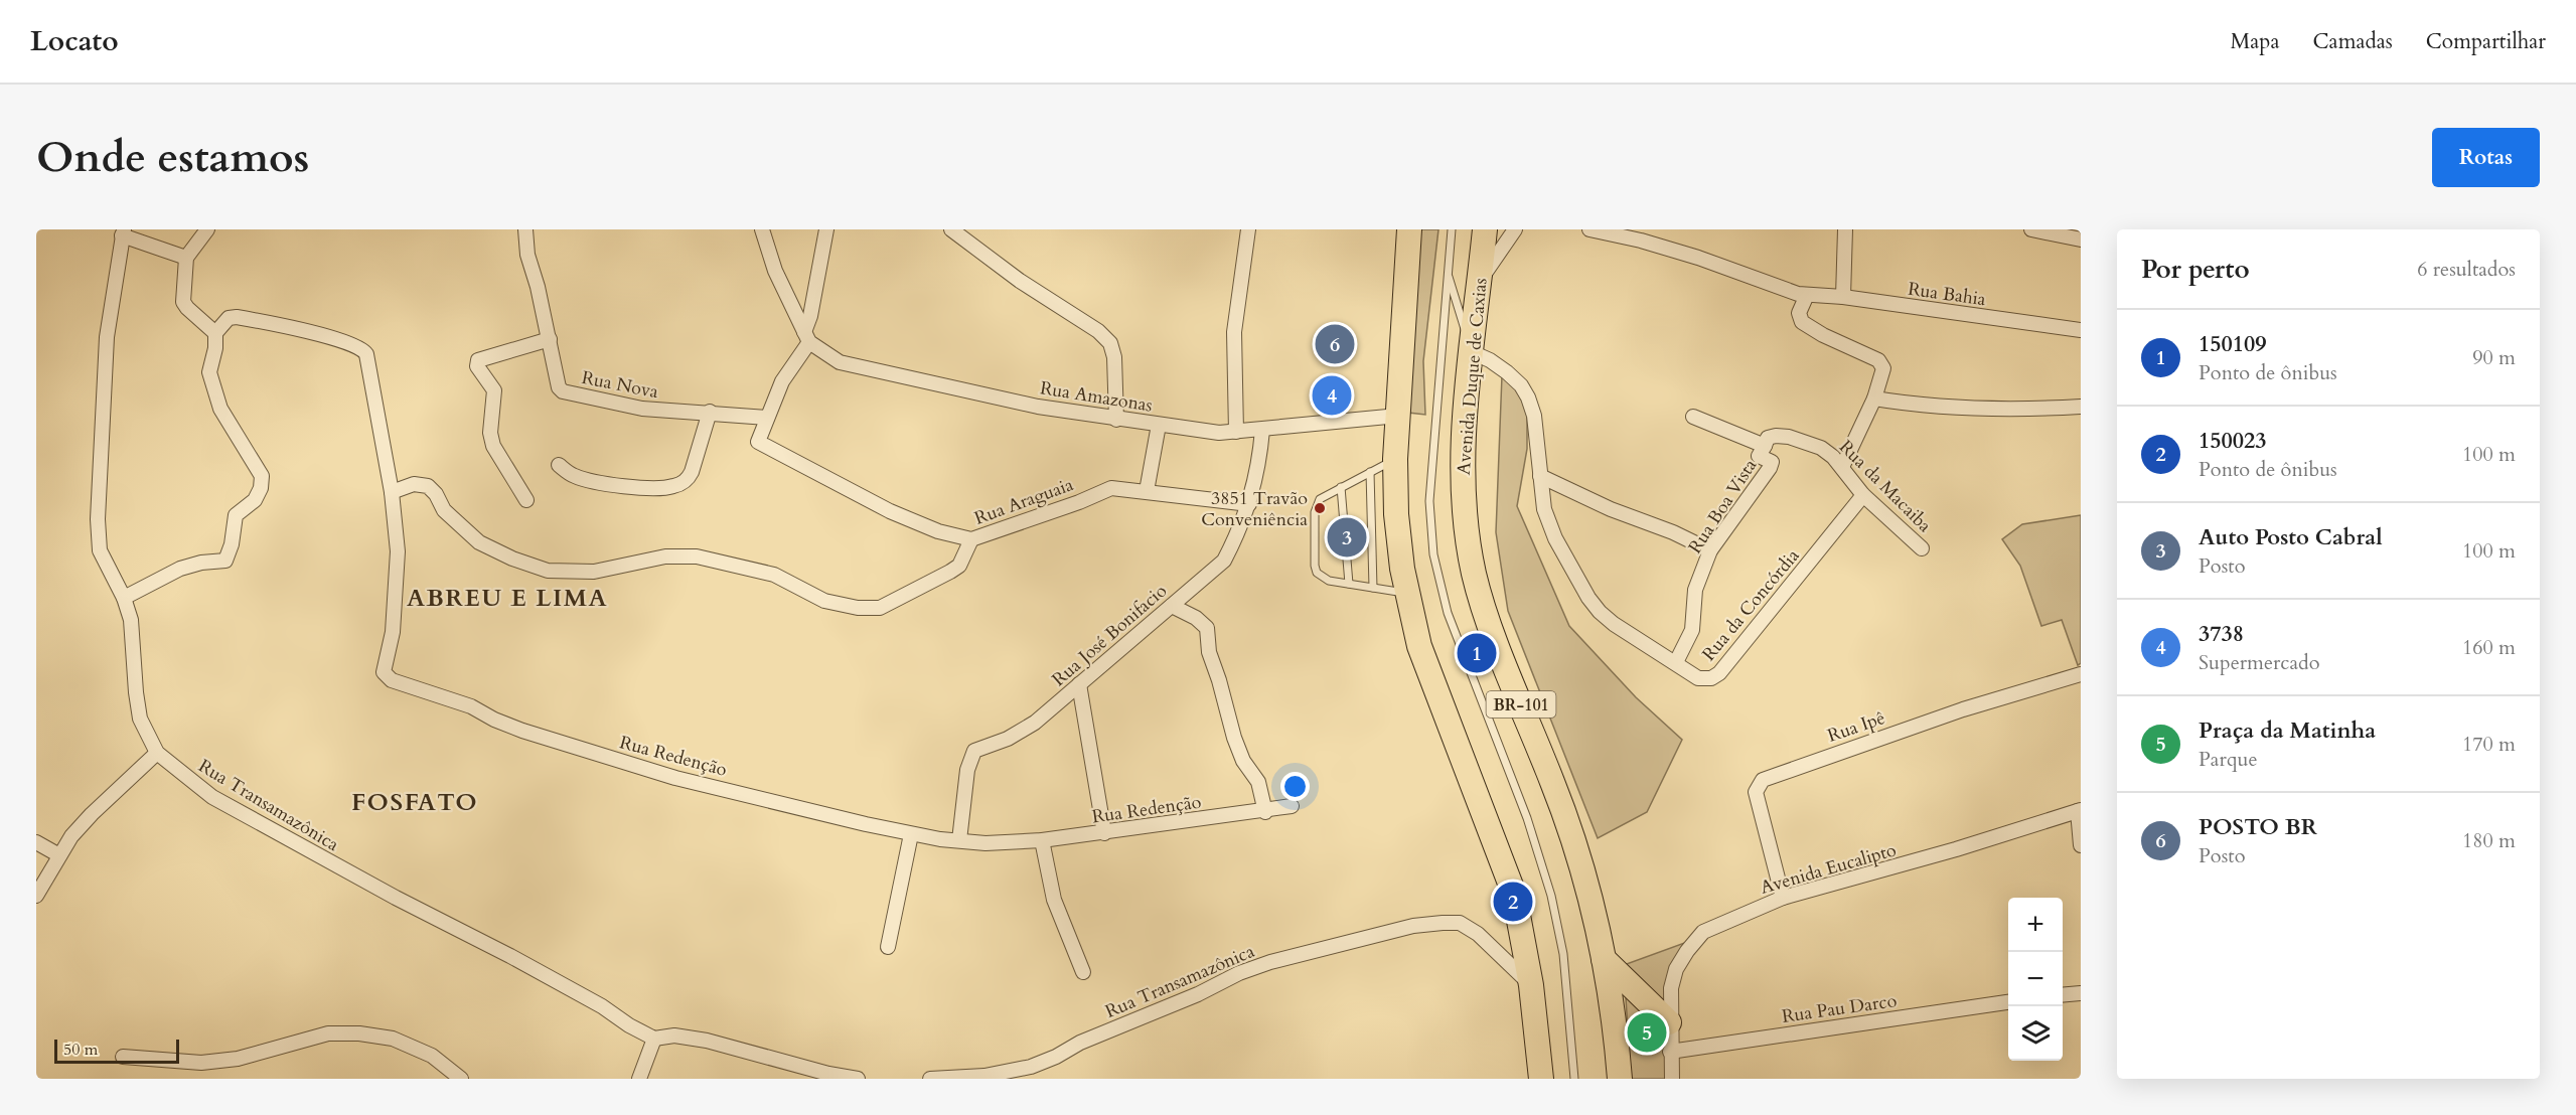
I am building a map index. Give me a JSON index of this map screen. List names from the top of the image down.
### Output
{
  "streets": {
    "highway": ["Avenida Duque de Caxias", "BR-101"],
    "street": [
      "Rua Bahia",
      "Rua Nova",
      "Rua Amazonas",
      "Rua da Macaiba",
      "Rua Araguaia",
      "Rua Boa Vista",
      "Rua da Concórdia",
      "Rua José Bonifacio",
      "Rua Ipê",
      "Rua Redenção",
      "Rua Transamazônica",
      "Avenida Eucalipto",
      "Rua Pau Darco"
    ]
  },
  "crossings": [
    ["Avenida Duque de Caxias", "Rua da Concórdia"],
    ["Rua Nova", "Rua Araguaia"],
    ["Rua Amazonas", "Rua José Bonifacio"],
    ["Rua da Macaiba", "Rua Boa Vista"],
    ["Rua da Macaiba", "Rua da Concórdia"],
    ["Rua Araguaia", "Rua José Bonifacio"],
    ["Rua Boa Vista", "Rua da Concórdia"],
    ["Rua José Bonifacio", "Rua Redenção"],
    ["Rua Ipê", "Avenida Eucalipto"],
    ["Avenida Eucalipto", "Rua Pau Darco"]
  ],
  "districts": ["ABREU E LIMA", "FOSFATO"],
  "places": ["3851 Travão Conveniência"],
  "scale_bar": "50 m",
  "page": {
    "header": "Locato",
    "nav": ["Mapa", "Camadas", "Compartilhar"],
    "buttons": "Rotas",
    "title": "Onde estamos",
    "heading": ["Por perto", "6 resultados"],
    "list": [
      {
        "mark": "1",
        "name": "150109",
        "note": "Ponto de ônibus",
        "value": "90 m"
      },
      {
        "mark": "2",
        "name": "150023",
        "note": "Ponto de ônibus",
        "value": "100 m"
      },
      {
        "mark": "3",
        "name": "Auto Posto Cabral",
        "note": "Posto",
        "value": "100 m"
      },
      {
        "mark": "4",
        "name": "3738",
        "note": "Supermercado",
        "value": "160 m"
      },
      {
        "mark": "5",
        "name": "Praça da Matinha",
        "note": "Parque",
        "value": "170 m"
      },
      {
        "mark": "6",
        "name": "POSTO BR",
        "note": "Posto",
        "value": "180 m"
      }
    ],
    "pins": [
      "6",
      "4",
      "3",
      "1",
      "2",
      "5"
    ],
    "map_buttons": ["+", "−"],
    "scale": "50 m"
  }
}
